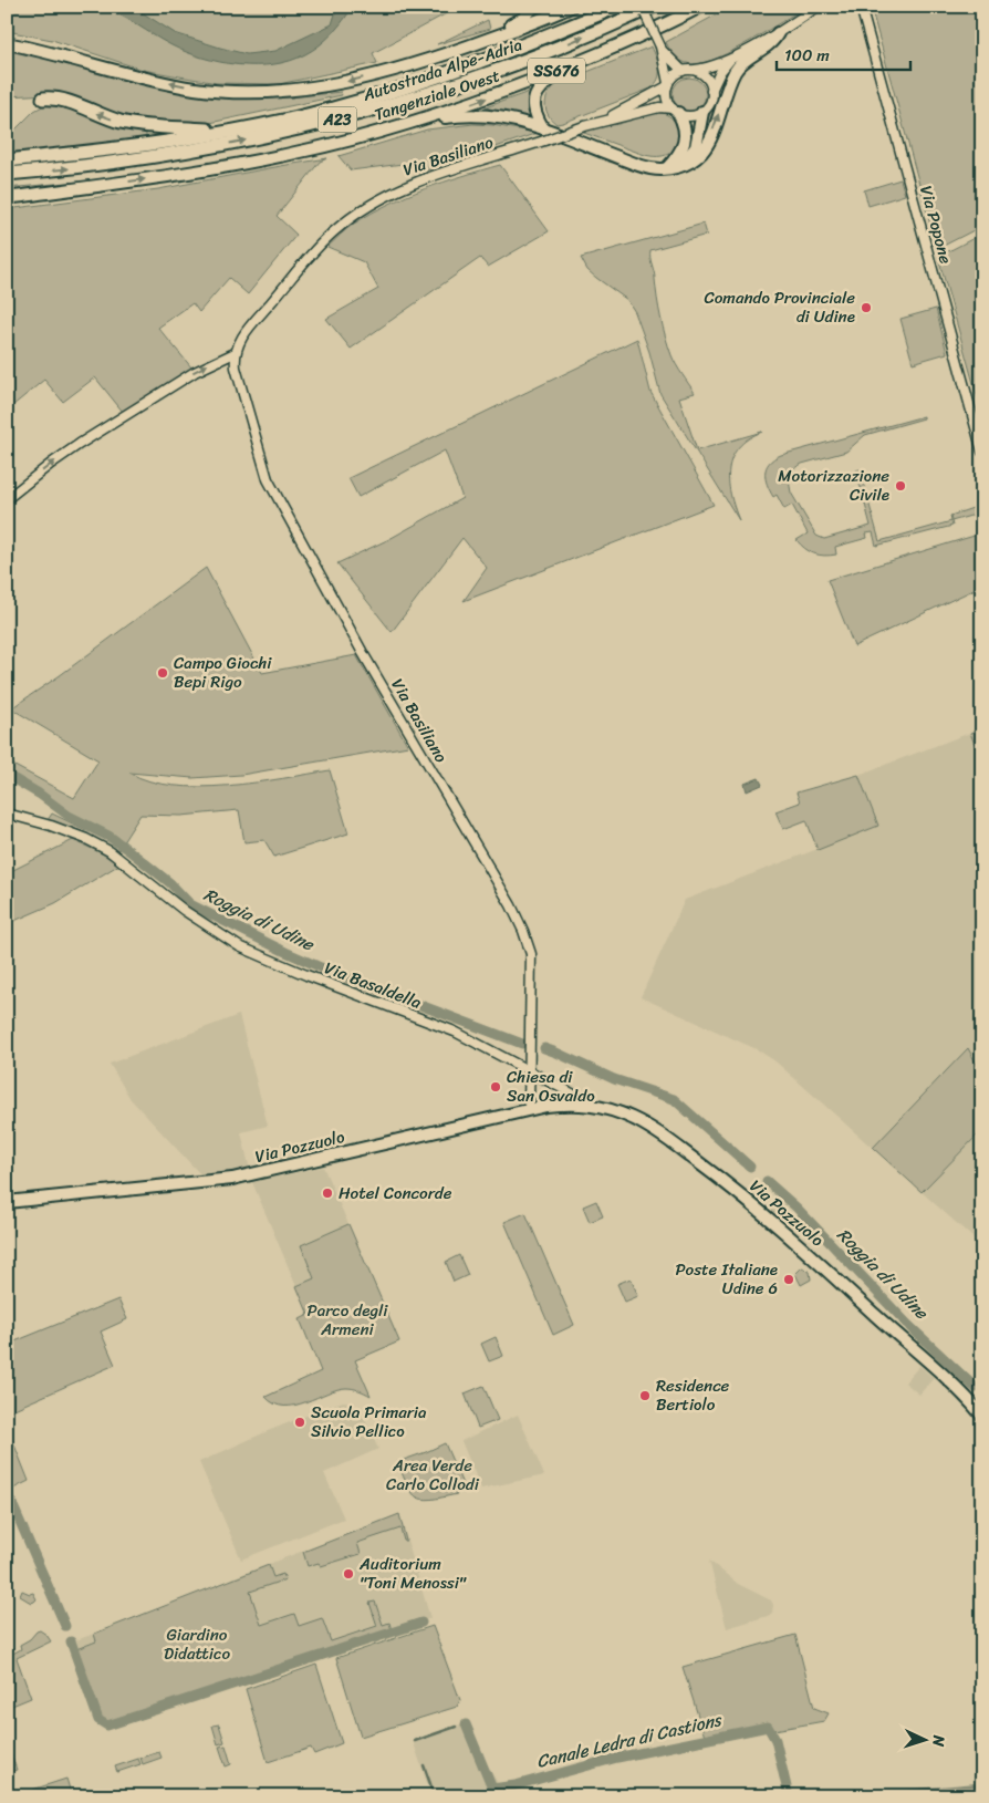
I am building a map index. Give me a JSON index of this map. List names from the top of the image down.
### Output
{
  "streets": {
    "highway": ["Autostrada Alpe-Adria", "A23"],
    "main road": ["SS676", "Tangenziale Ovest", "Via Pozzuolo"],
    "street": ["Via Basiliano", "Via Popone", "Via Basaldella"]
  },
  "crossings": [
    ["Via Basiliano", "Via Basaldella"],
    ["Via Basiliano", "Via Pozzuolo"],
    ["Via Basaldella", "Via Pozzuolo"]
  ],
  "water": ["Roggia di Udine", "Canale Ledra di Castions"],
  "parks": ["Parco degli Armeni", "Area Verde Carlo Collodi", "Giardino Didattico"],
  "places": [
    "Comando Provinciale di Udine",
    "Motorizzazione Civile",
    "Campo Giochi Bepi Rigo",
    "Chiesa di San Osvaldo",
    "Hotel Concorde",
    "Poste Italiane Udine 6",
    "Residence Bertiolo",
    "Scuola Primaria Silvio Pellico",
    "Auditorium \"Toni Menossi\""
  ],
  "scale_bar": "100 m",
  "north": "right"
}
